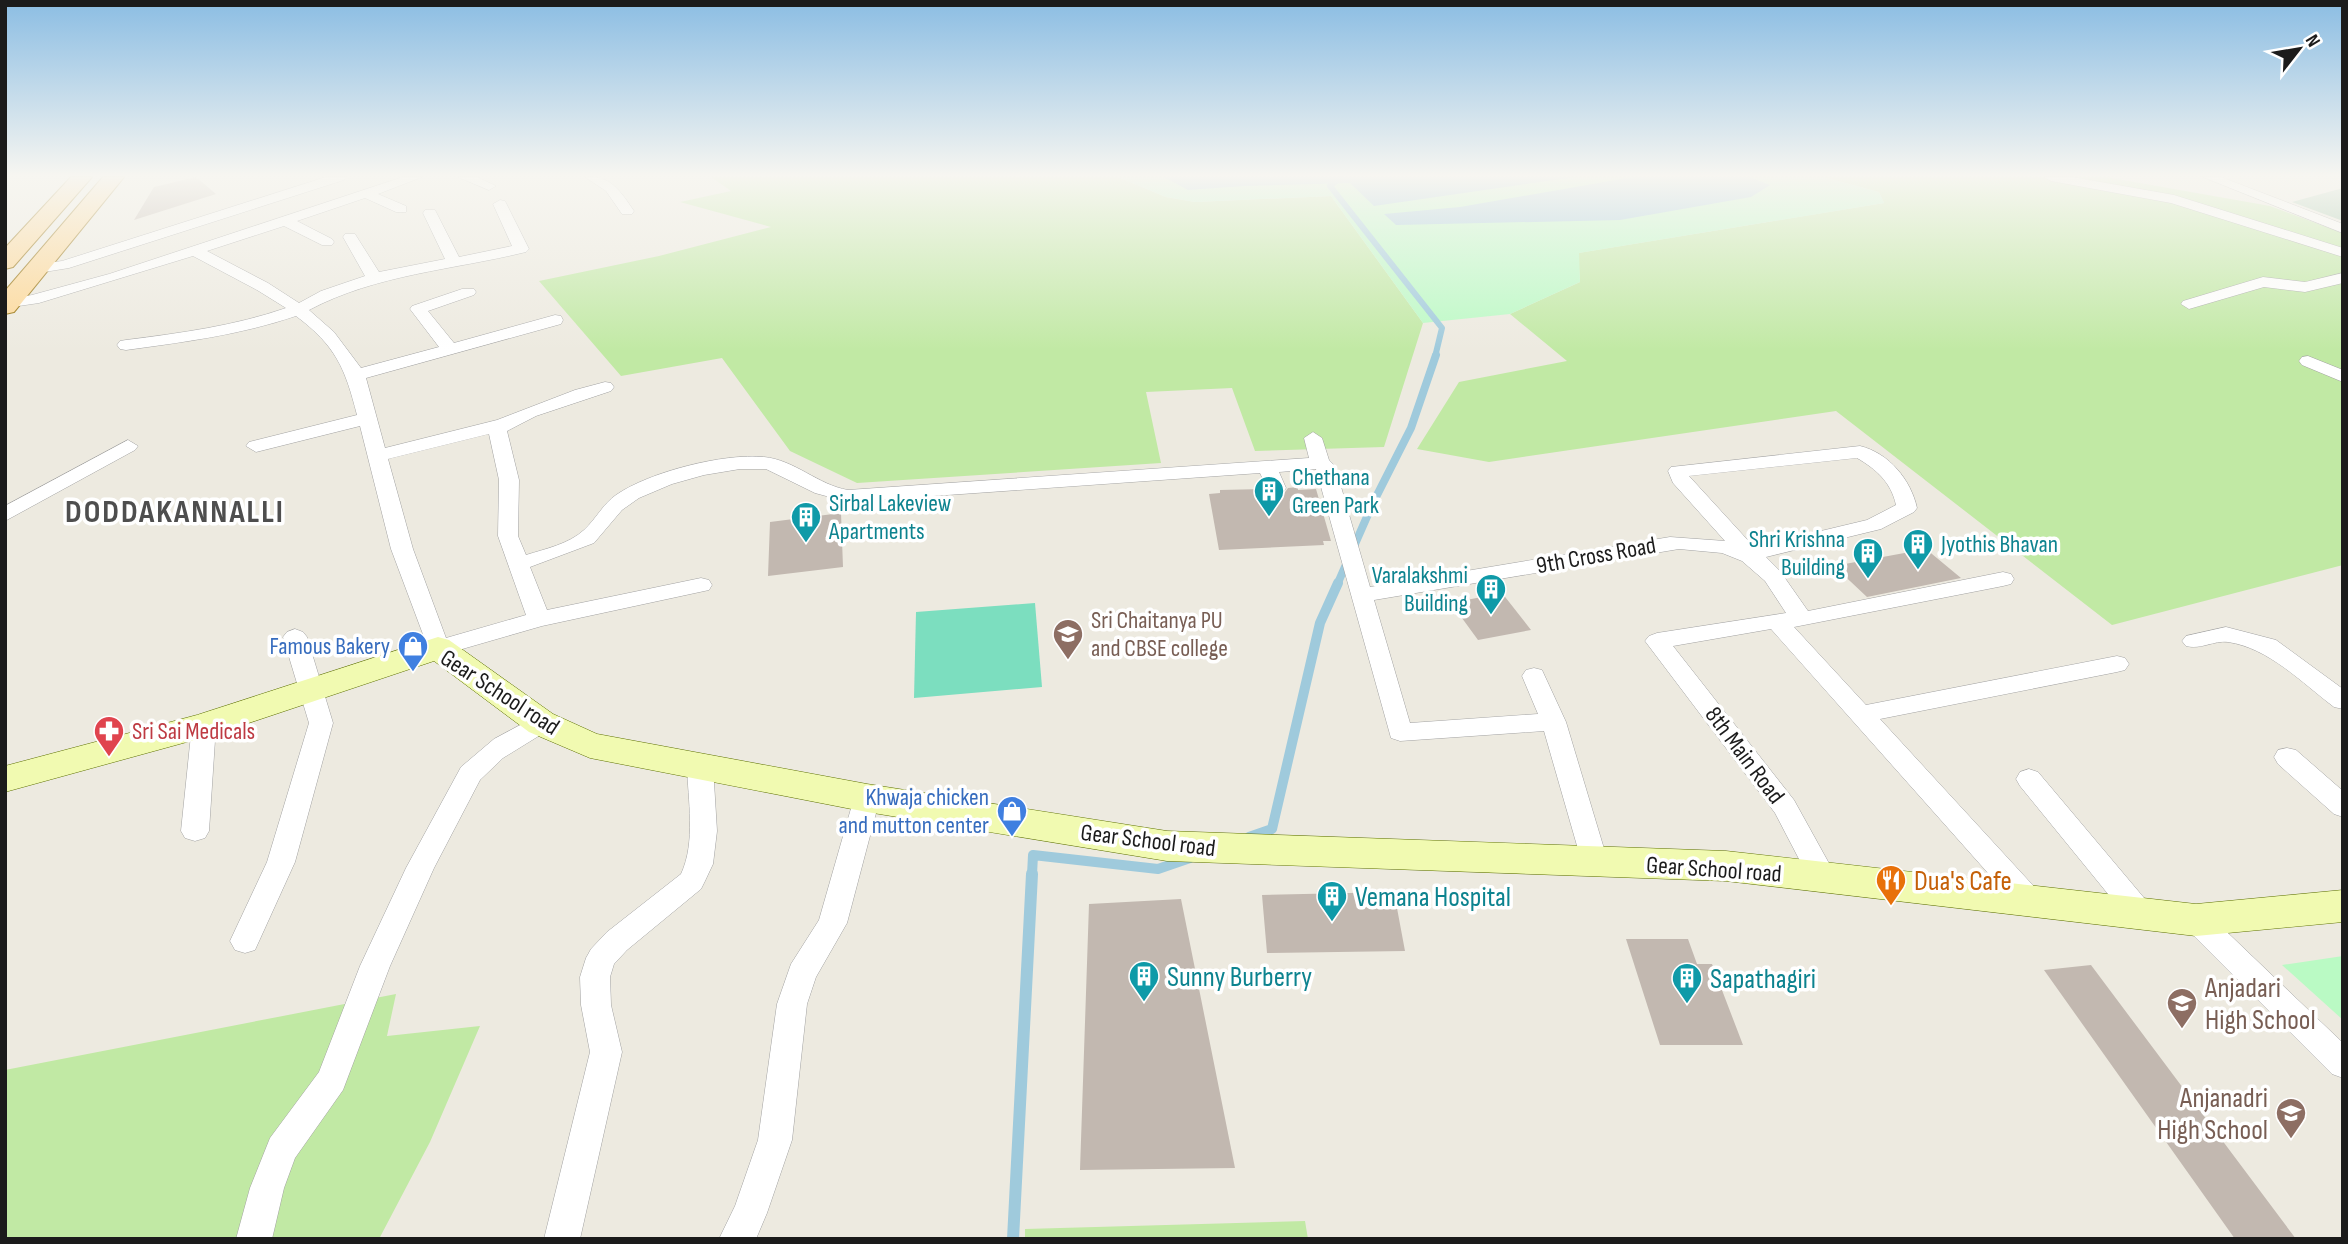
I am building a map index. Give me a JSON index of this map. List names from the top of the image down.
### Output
{
  "streets": {
    "main road": ["Gear School road"],
    "street": ["9th Cross Road", "8th Main Road"]
  },
  "crossings": [
    ["Gear School road", "8th Main Road"]
  ],
  "districts": ["DODDAKANNALLI"],
  "places": {
    "building": [
      "Chethana Green Park",
      "Sirbal Lakeview Apartments",
      "Jyothis Bhavan",
      "Shri Krishna Building",
      "Varalakshmi Building",
      "Vemana Hospital",
      "Sunny Burberry",
      "Sapathagiri"
    ],
    "school or university": ["Sri Chaitanya PU and CBSE college", "Anjadari High School", "Anjanadri High School"],
    "shop": ["Famous Bakery", "Khwaja chicken and mutton center"],
    "pharmacy": ["Sri Sai Medicals"],
    "restaurant": ["Dua's Cafe"]
  },
  "north": "top right"
}
